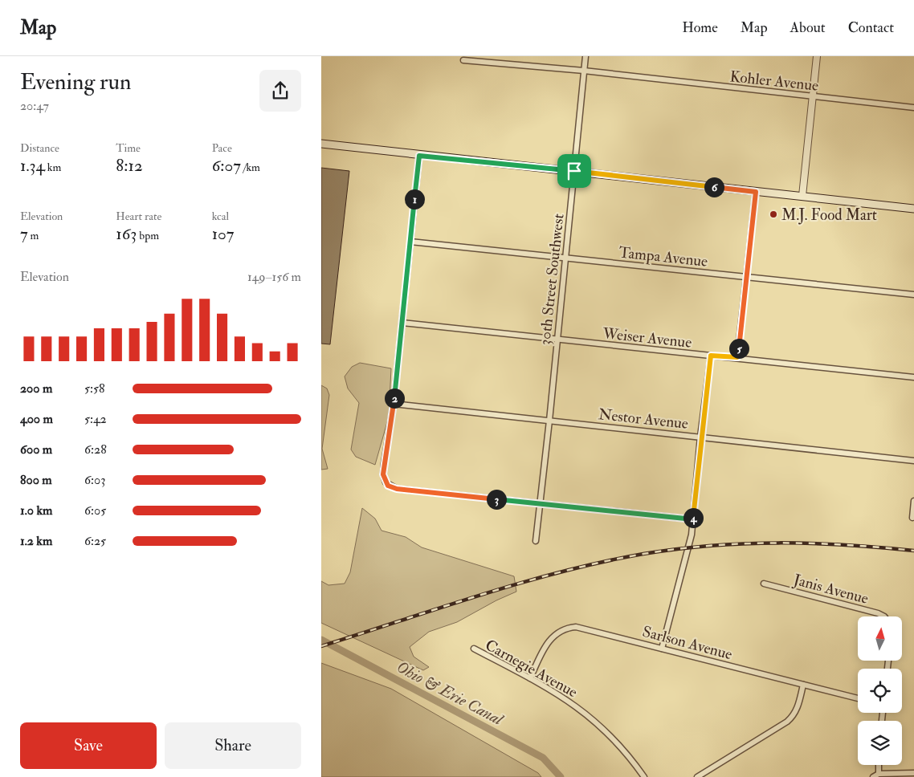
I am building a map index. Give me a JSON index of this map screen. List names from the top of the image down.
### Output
{
  "streets": {
    "street": [
      "Kohler Avenue",
      "Tampa Avenue",
      "30th Street Southwest",
      "Weiser Avenue",
      "Nestor Avenue",
      "Janis Avenue",
      "Sarlson Avenue",
      "Carnegie Avenue"
    ]
  },
  "crossings": [
    ["Kohler Avenue", "30th Street Southwest"],
    ["Tampa Avenue", "30th Street Southwest"],
    ["30th Street Southwest", "Weiser Avenue"],
    ["30th Street Southwest", "Nestor Avenue"],
    ["Sarlson Avenue", "Carnegie Avenue"]
  ],
  "water": ["Ohio & Erie Canal"],
  "places": ["M.J. Food Mart"],
  "north": "top",
  "page": {
    "header": "Map",
    "nav": [
      "Home",
      "Map",
      "About",
      "Contact"
    ],
    "heading": ["Evening run", "20:47"],
    "stats": [
      ["Distance", "1.34 km"],
      ["Time", "8:12"],
      ["Pace", "6:07 /km"],
      ["Elevation", "7 m"],
      ["Heart rate", "163 bpm"],
      ["kcal", "107"]
    ],
    "pins": [
      "6",
      "1",
      "5",
      "2",
      "3",
      "4"
    ],
    "chart": ["Elevation", "149–156 m"],
    "list": [
      {
        "name": "200 m",
        "note": "5:58"
      },
      {
        "name": "400 m",
        "note": "5:42"
      },
      {
        "name": "600 m",
        "note": "6:28"
      },
      {
        "name": "800 m",
        "note": "6:03"
      },
      {
        "name": "1.0 km",
        "note": "6:05"
      },
      {
        "name": "1.2 km",
        "note": "6:25"
      }
    ],
    "buttons": ["Save", "Share"]
  }
}
